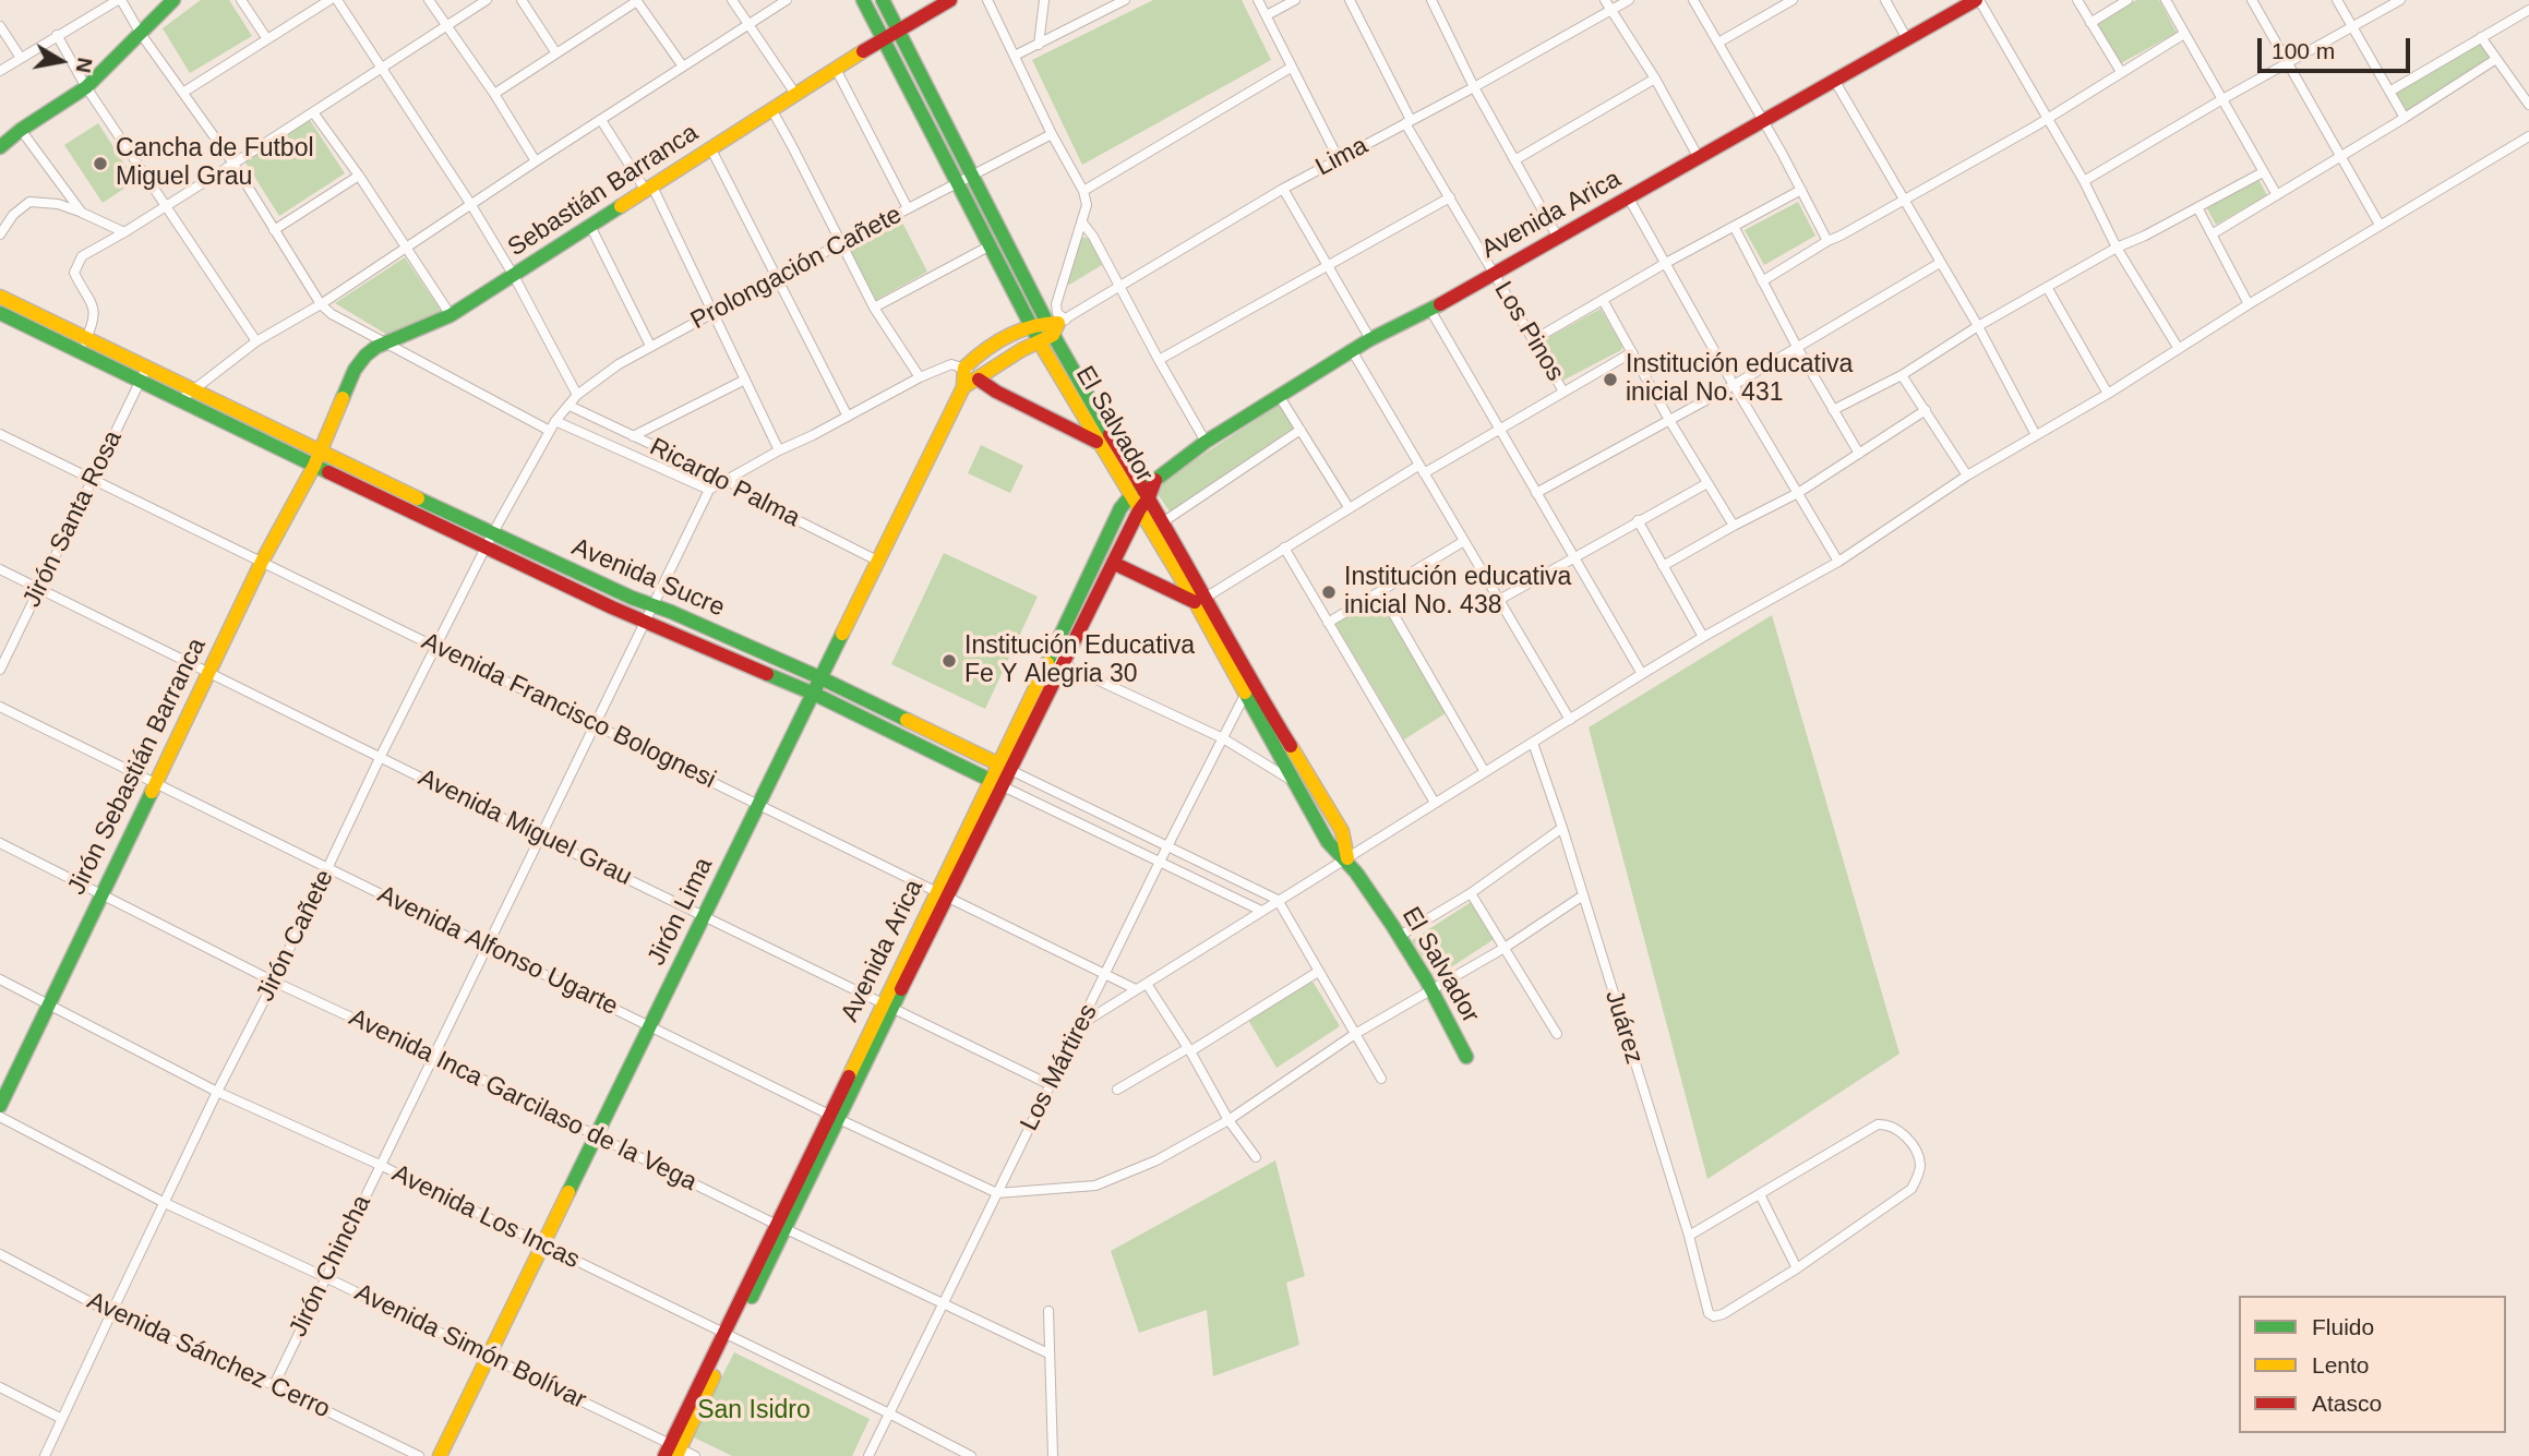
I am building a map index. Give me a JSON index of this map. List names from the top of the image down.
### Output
{
  "streets": {
    "street": [
      "Lima",
      "Sebastián Barranca",
      "Avenida Arica",
      "Prolongación Cañete",
      "Los Pinos",
      "El Salvador",
      "Ricardo Palma",
      "Jirón Santa Rosa",
      "Avenida Sucre",
      "Avenida Francisco Bolognesi",
      "Jirón Sebastián Barranca",
      "Avenida Miguel Grau",
      "Jirón Lima",
      "Jirón Cañete",
      "Avenida Alfonso Ugarte",
      "Juárez",
      "Los Mártires",
      "Avenida Inca Garcilaso de la Vega",
      "Avenida Los Incas",
      "Jirón Chincha",
      "Avenida Simón Bolívar",
      "Avenida Sánchez Cerro"
    ]
  },
  "crossings": [
    ["Lima", "Los Pinos"],
    ["Lima", "El Salvador"],
    ["Sebastián Barranca", "El Salvador"],
    ["Sebastián Barranca", "Avenida Sucre"],
    ["Sebastián Barranca", "Jirón Sebastián Barranca"],
    ["Avenida Arica", "Los Pinos"],
    ["Avenida Arica", "El Salvador"],
    ["Avenida Arica", "Avenida Sucre"],
    ["Avenida Arica", "Avenida Francisco Bolognesi"],
    ["Avenida Arica", "Avenida Miguel Grau"],
    ["Avenida Arica", "Avenida Alfonso Ugarte"],
    ["Avenida Arica", "Avenida Inca Garcilaso de la Vega"],
    ["Avenida Arica", "Avenida Los Incas"],
    ["Avenida Arica", "Avenida Simón Bolívar"],
    ["Prolongación Cañete", "El Salvador"],
    ["Prolongación Cañete", "Ricardo Palma"],
    ["Prolongación Cañete", "Jirón Cañete"],
    ["El Salvador", "Los Mártires"],
    ["Ricardo Palma", "Jirón Lima"],
    ["Ricardo Palma", "Jirón Cañete"],
    ["Ricardo Palma", "Jirón Chincha"],
    ["Jirón Santa Rosa", "Avenida Sucre"],
    ["Jirón Santa Rosa", "Avenida Francisco Bolognesi"],
    ["Jirón Santa Rosa", "Avenida Miguel Grau"],
    ["Avenida Sucre", "Jirón Sebastián Barranca"],
    ["Avenida Sucre", "Jirón Lima"],
    ["Avenida Sucre", "Jirón Cañete"],
    ["Avenida Sucre", "Los Mártires"],
    ["Avenida Sucre", "Jirón Chincha"],
    ["Avenida Francisco Bolognesi", "Jirón Sebastián Barranca"],
    ["Avenida Francisco Bolognesi", "Jirón Lima"],
    ["Avenida Francisco Bolognesi", "Jirón Cañete"],
    ["Avenida Francisco Bolognesi", "Los Mártires"],
    ["Avenida Francisco Bolognesi", "Jirón Chincha"],
    ["Jirón Sebastián Barranca", "Avenida Miguel Grau"],
    ["Jirón Sebastián Barranca", "Avenida Alfonso Ugarte"],
    ["Jirón Sebastián Barranca", "Avenida Inca Garcilaso de la Vega"],
    ["Jirón Sebastián Barranca", "Avenida Los Incas"],
    ["Avenida Miguel Grau", "Jirón Lima"],
    ["Avenida Miguel Grau", "Jirón Cañete"],
    ["Avenida Miguel Grau", "Los Mártires"],
    ["Avenida Miguel Grau", "Jirón Chincha"],
    ["Jirón Lima", "Avenida Alfonso Ugarte"],
    ["Jirón Lima", "Avenida Inca Garcilaso de la Vega"],
    ["Jirón Lima", "Avenida Los Incas"],
    ["Jirón Lima", "Avenida Simón Bolívar"],
    ["Jirón Cañete", "Avenida Alfonso Ugarte"],
    ["Jirón Cañete", "Avenida Inca Garcilaso de la Vega"],
    ["Jirón Cañete", "Avenida Los Incas"],
    ["Jirón Cañete", "Avenida Simón Bolívar"],
    ["Jirón Cañete", "Avenida Sánchez Cerro"],
    ["Avenida Alfonso Ugarte", "Los Mártires"],
    ["Avenida Alfonso Ugarte", "Jirón Chincha"],
    ["Los Mártires", "Avenida Inca Garcilaso de la Vega"],
    ["Los Mártires", "Avenida Los Incas"],
    ["Avenida Inca Garcilaso de la Vega", "Jirón Chincha"],
    ["Avenida Los Incas", "Jirón Chincha"],
    ["Jirón Chincha", "Avenida Simón Bolívar"],
    ["Jirón Chincha", "Avenida Sánchez Cerro"]
  ],
  "parks": ["San Isidro"],
  "places": [
    "Cancha de Futbol Miguel Grau",
    "Institución educativa inicial No. 431",
    "Institución educativa inicial No. 438",
    "Institución Educativa Fe Y Alegria 30"
  ],
  "legend": ["Fluido", "Lento", "Atasco"],
  "scale_bar": "100 m",
  "north": "right"
}
